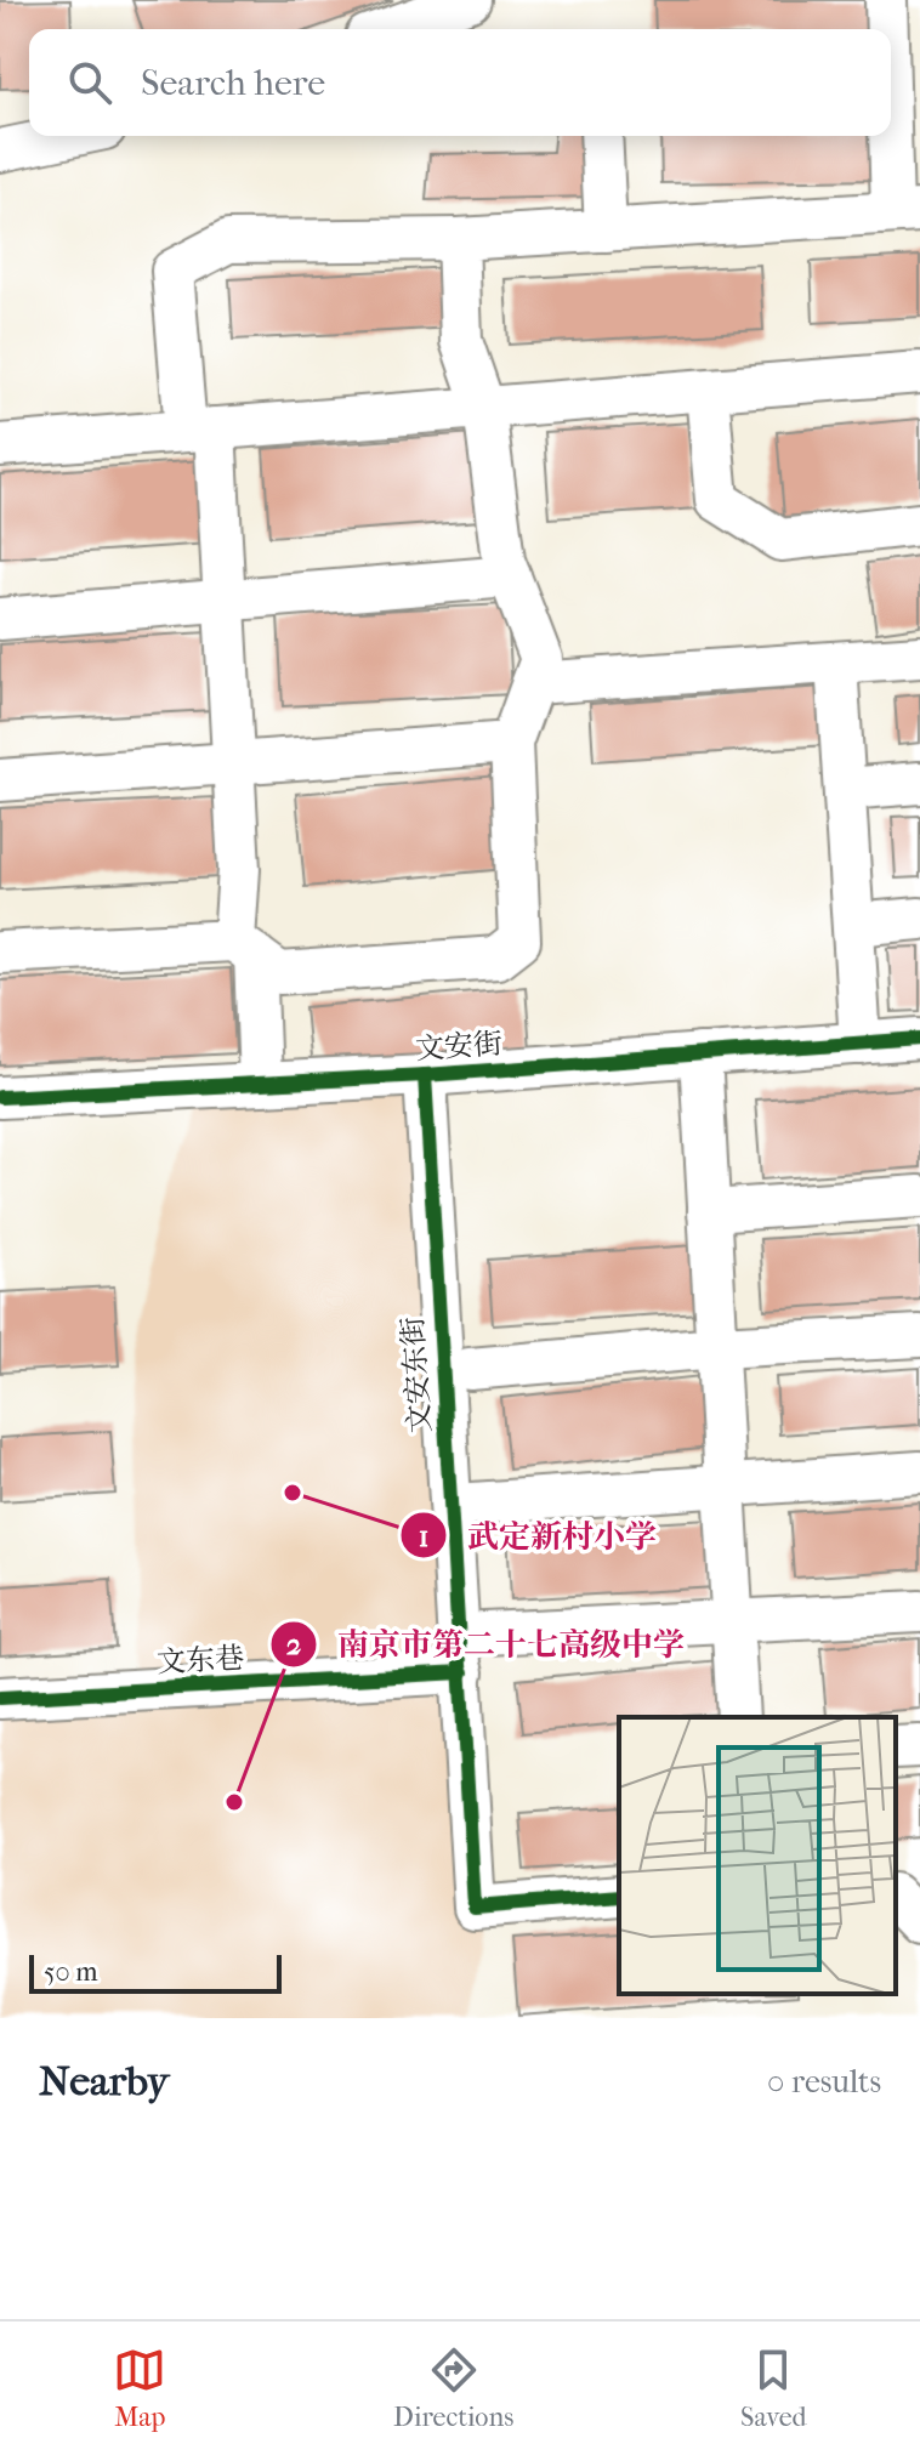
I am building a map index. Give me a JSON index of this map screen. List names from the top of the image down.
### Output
{
  "streets": {
    "street": ["文安街", "文安东街", "文东巷"]
  },
  "crossings": [
    ["文安街", "文安东街"],
    ["文安东街", "文东巷"]
  ],
  "places": ["武定新村小学", "南京市第二十七高级中学"],
  "scale_bar": "50 m",
  "page": {
    "search": "Search here",
    "scale": "50 m",
    "heading": ["Nearby", "0 results"],
    "nav": ["Map", "Directions", "Saved"]
  }
}
